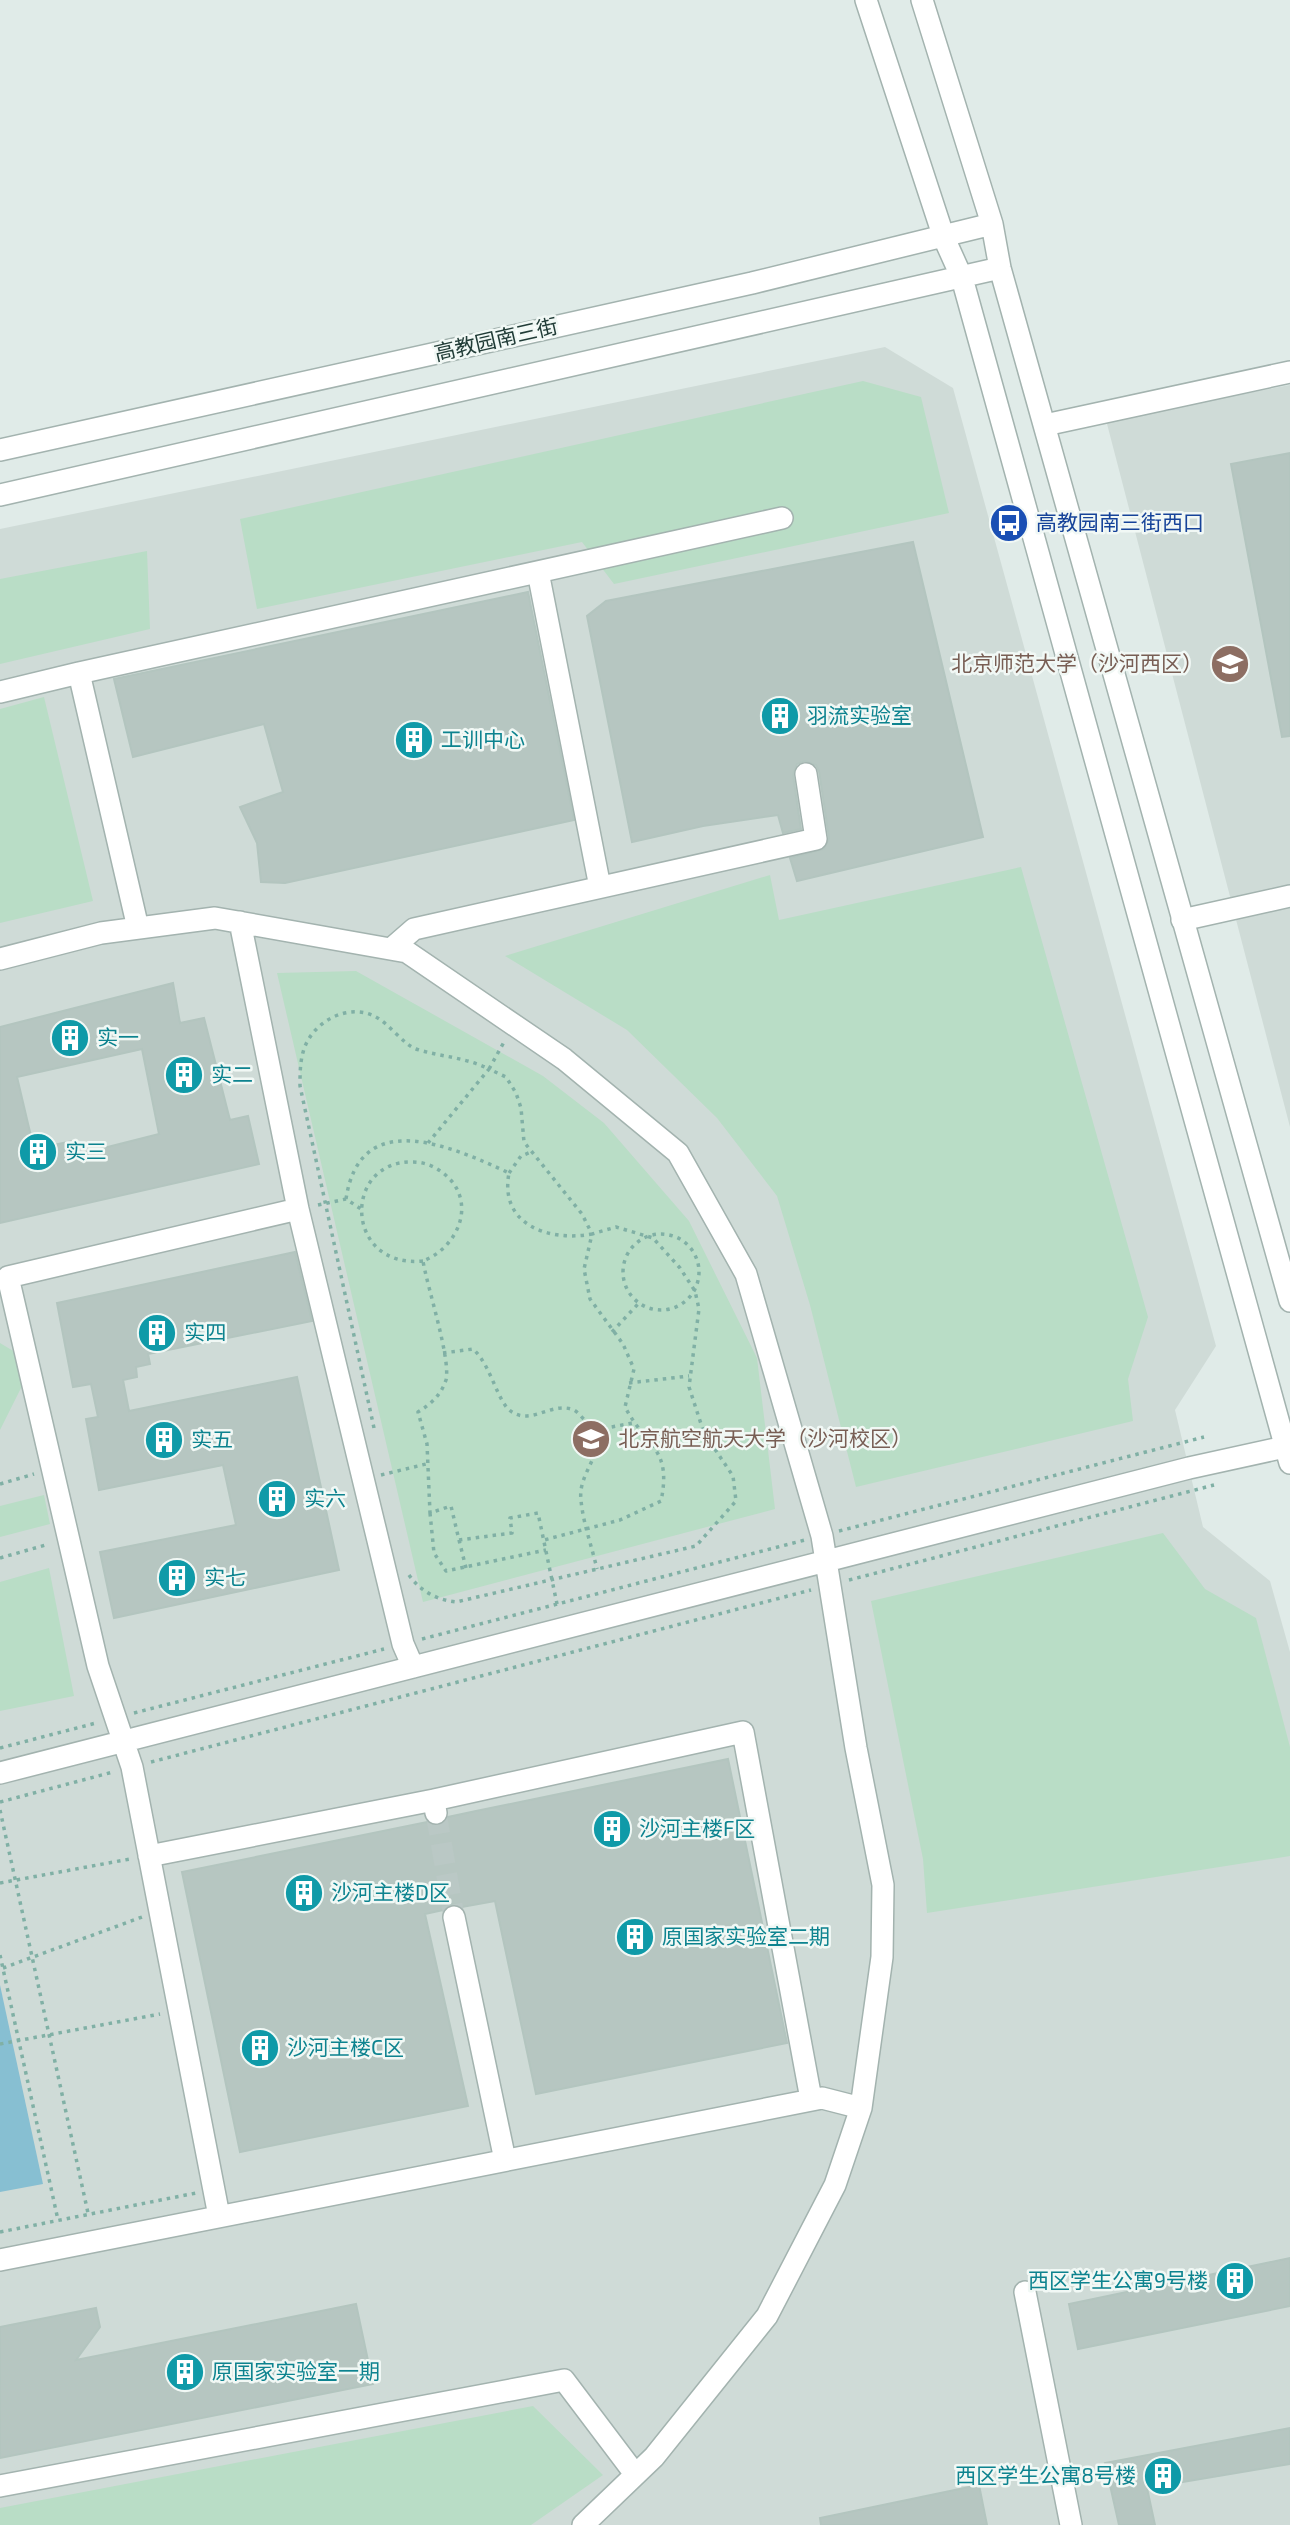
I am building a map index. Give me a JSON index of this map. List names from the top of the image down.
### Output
{
  "streets": {
    "street": ["高教园南三街"]
  },
  "places": {
    "bus stop": ["高教园南三街西口"],
    "school or university": ["北京师范大学（沙河西区）", "北京航空航天大学（沙河校区）"],
    "building": [
      "羽流实验室",
      "工训中心",
      "实一",
      "实二",
      "实三",
      "实四",
      "实五",
      "实六",
      "实七",
      "沙河主楼F区",
      "沙河主楼D区",
      "原国家实验室二期",
      "沙河主楼C区",
      "西区学生公寓9号楼",
      "原国家实验室一期",
      "西区学生公寓8号楼"
    ]
  }
}
